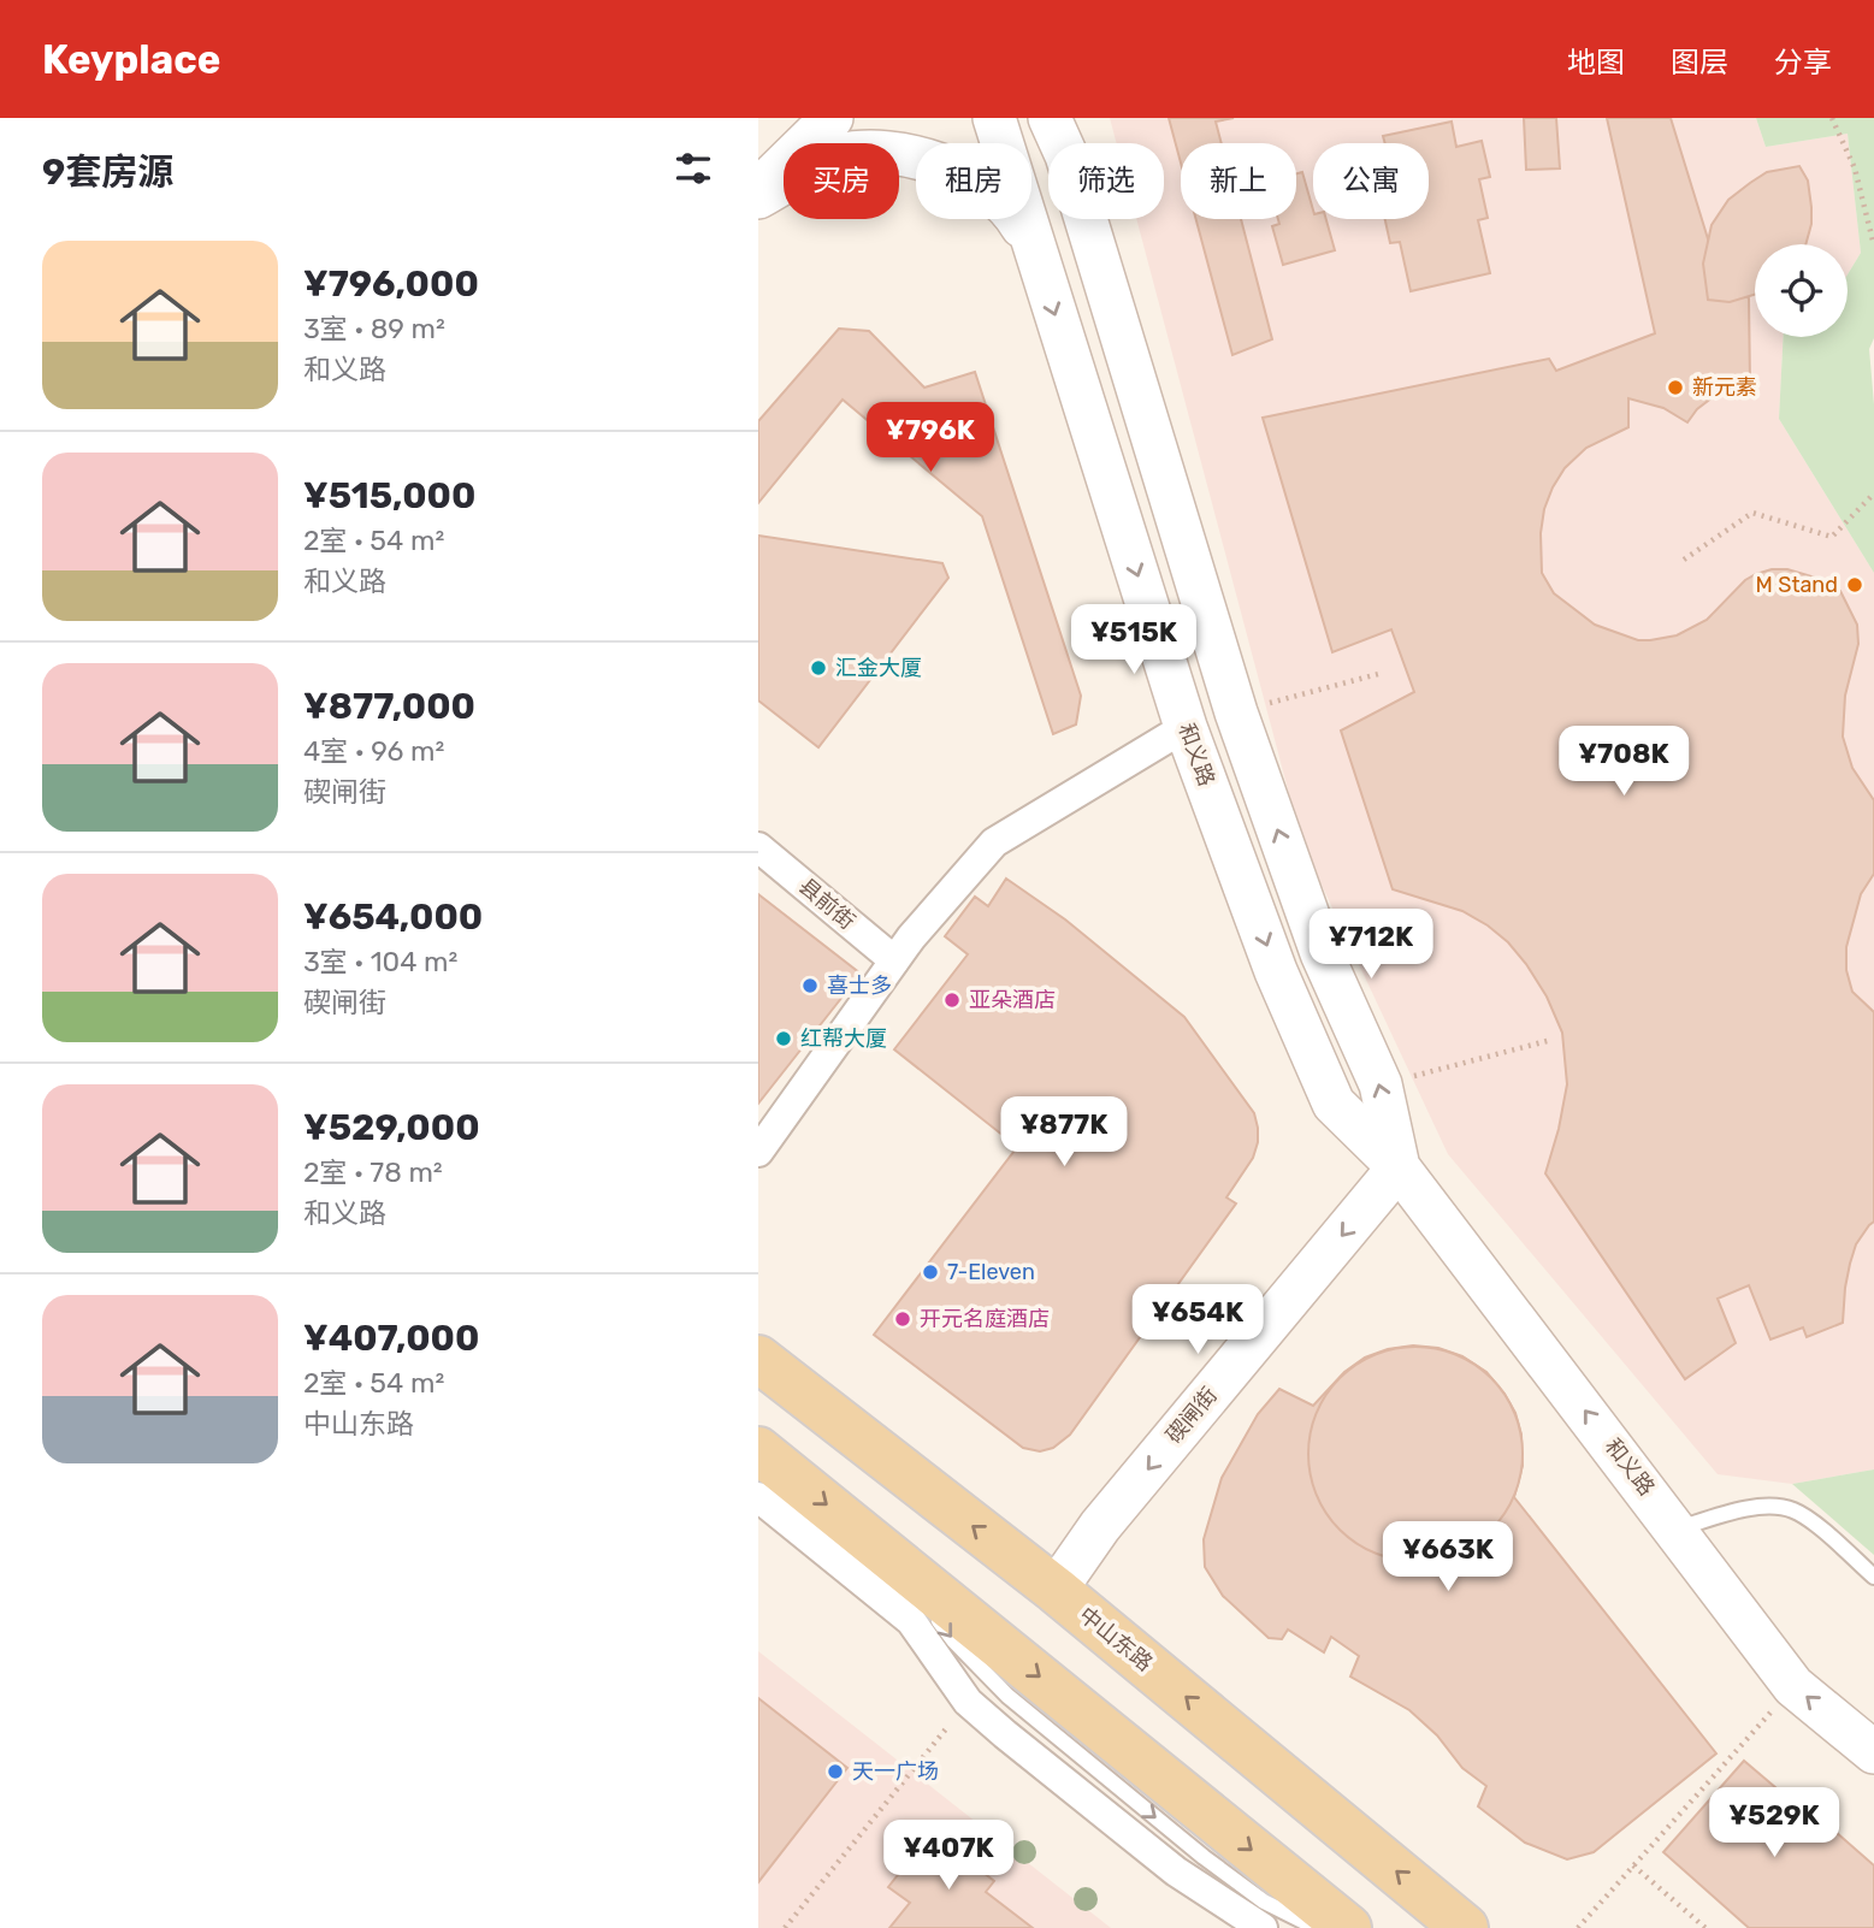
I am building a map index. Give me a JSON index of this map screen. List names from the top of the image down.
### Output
{
  "streets": {
    "main road": ["和义路", "碶闸街", "中山东路"],
    "street": ["县前街"]
  },
  "crossings": [
    ["和义路", "碶闸街"],
    ["碶闸街", "中山东路"]
  ],
  "one_way": ["碶闸街"],
  "places": [
    "新元素",
    "M Stand",
    "汇金大厦",
    "喜士多",
    "亚朵酒店",
    "红帮大厦",
    "7-Eleven",
    "开元名庭酒店",
    "天一广场"
  ],
  "page": {
    "header": "Keyplace",
    "nav": ["地图", "图层", "分享"],
    "heading": "9套房源",
    "chip": [
      "买房",
      "租房",
      "筛选",
      "新上",
      "公寓"
    ],
    "list": [
      {
        "name": "¥796,000",
        "note": "3室 · 89 m² · 和义路"
      },
      {
        "name": "¥515,000",
        "note": "2室 · 54 m² · 和义路"
      },
      {
        "name": "¥877,000",
        "note": "4室 · 96 m² · 碶闸街"
      },
      {
        "name": "¥654,000",
        "note": "3室 · 104 m² · 碶闸街"
      },
      {
        "name": "¥529,000",
        "note": "2室 · 78 m² · 和义路"
      },
      {
        "name": "¥407,000",
        "note": "2室 · 54 m² · 中山东路"
      }
    ],
    "price": [
      "¥796K",
      "¥515K",
      "¥708K",
      "¥712K",
      "¥877K",
      "¥654K",
      "¥663K",
      "¥529K",
      "¥407K"
    ]
  }
}
